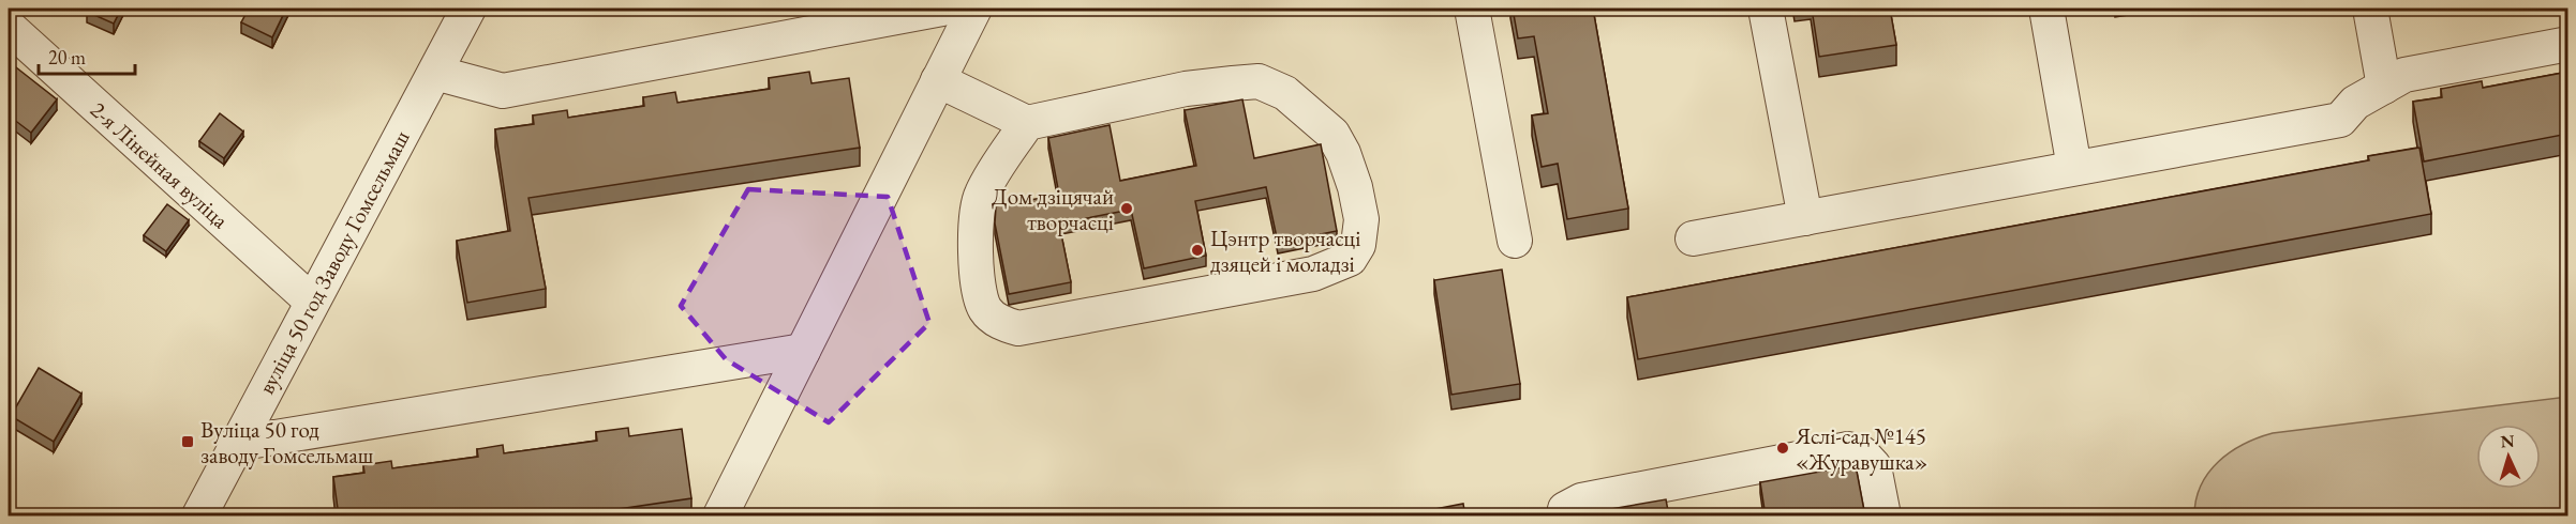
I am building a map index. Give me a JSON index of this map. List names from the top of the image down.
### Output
{
  "streets": {
    "street": ["2-я Лінейная вуліца", "вуліца 50 год Заводу Гомсельмаш"]
  },
  "crossings": [
    ["2-я Лінейная вуліца", "вуліца 50 год Заводу Гомсельмаш"]
  ],
  "places": {
    "other": ["Дом дзіцячай творчасці", "Цэнтр творчасці дзяцей і моладзі", "Яслі-сад №145 «Журавушка»"],
    "transit": ["Вуліца 50 год заводу Гомсельмаш"]
  },
  "scale_bar": "20 m",
  "north": "top"
}
